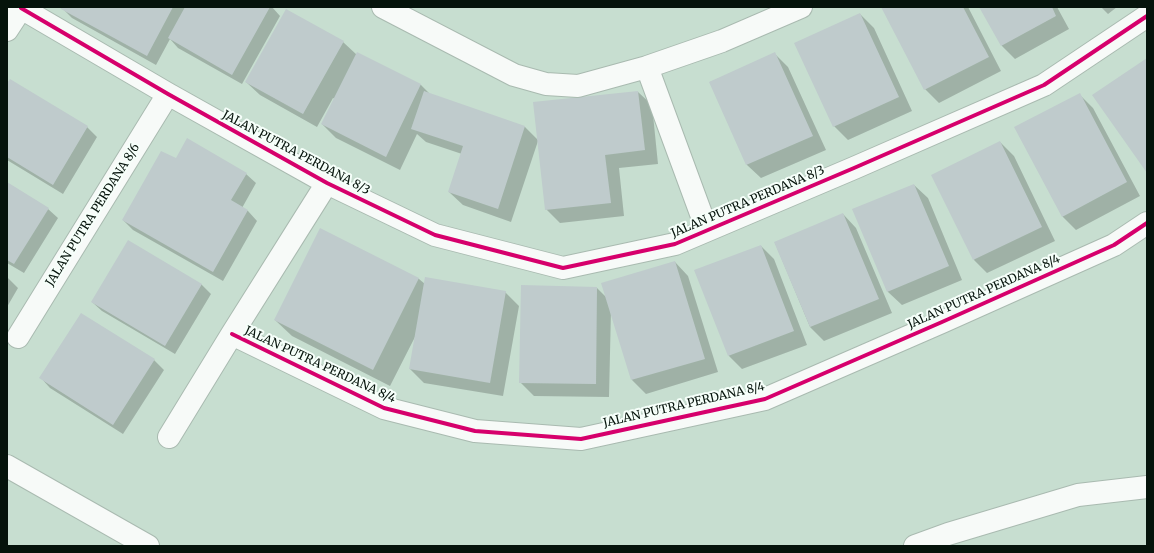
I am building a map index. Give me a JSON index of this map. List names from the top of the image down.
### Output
{
  "streets": {
    "street": ["JALAN PUTRA PERDANA 8/3", "JALAN PUTRA PERDANA 8/6", "JALAN PUTRA PERDANA 8/4"]
  },
  "crossings": [
    ["JALAN PUTRA PERDANA 8/3", "JALAN PUTRA PERDANA 8/6"]
  ]
}
